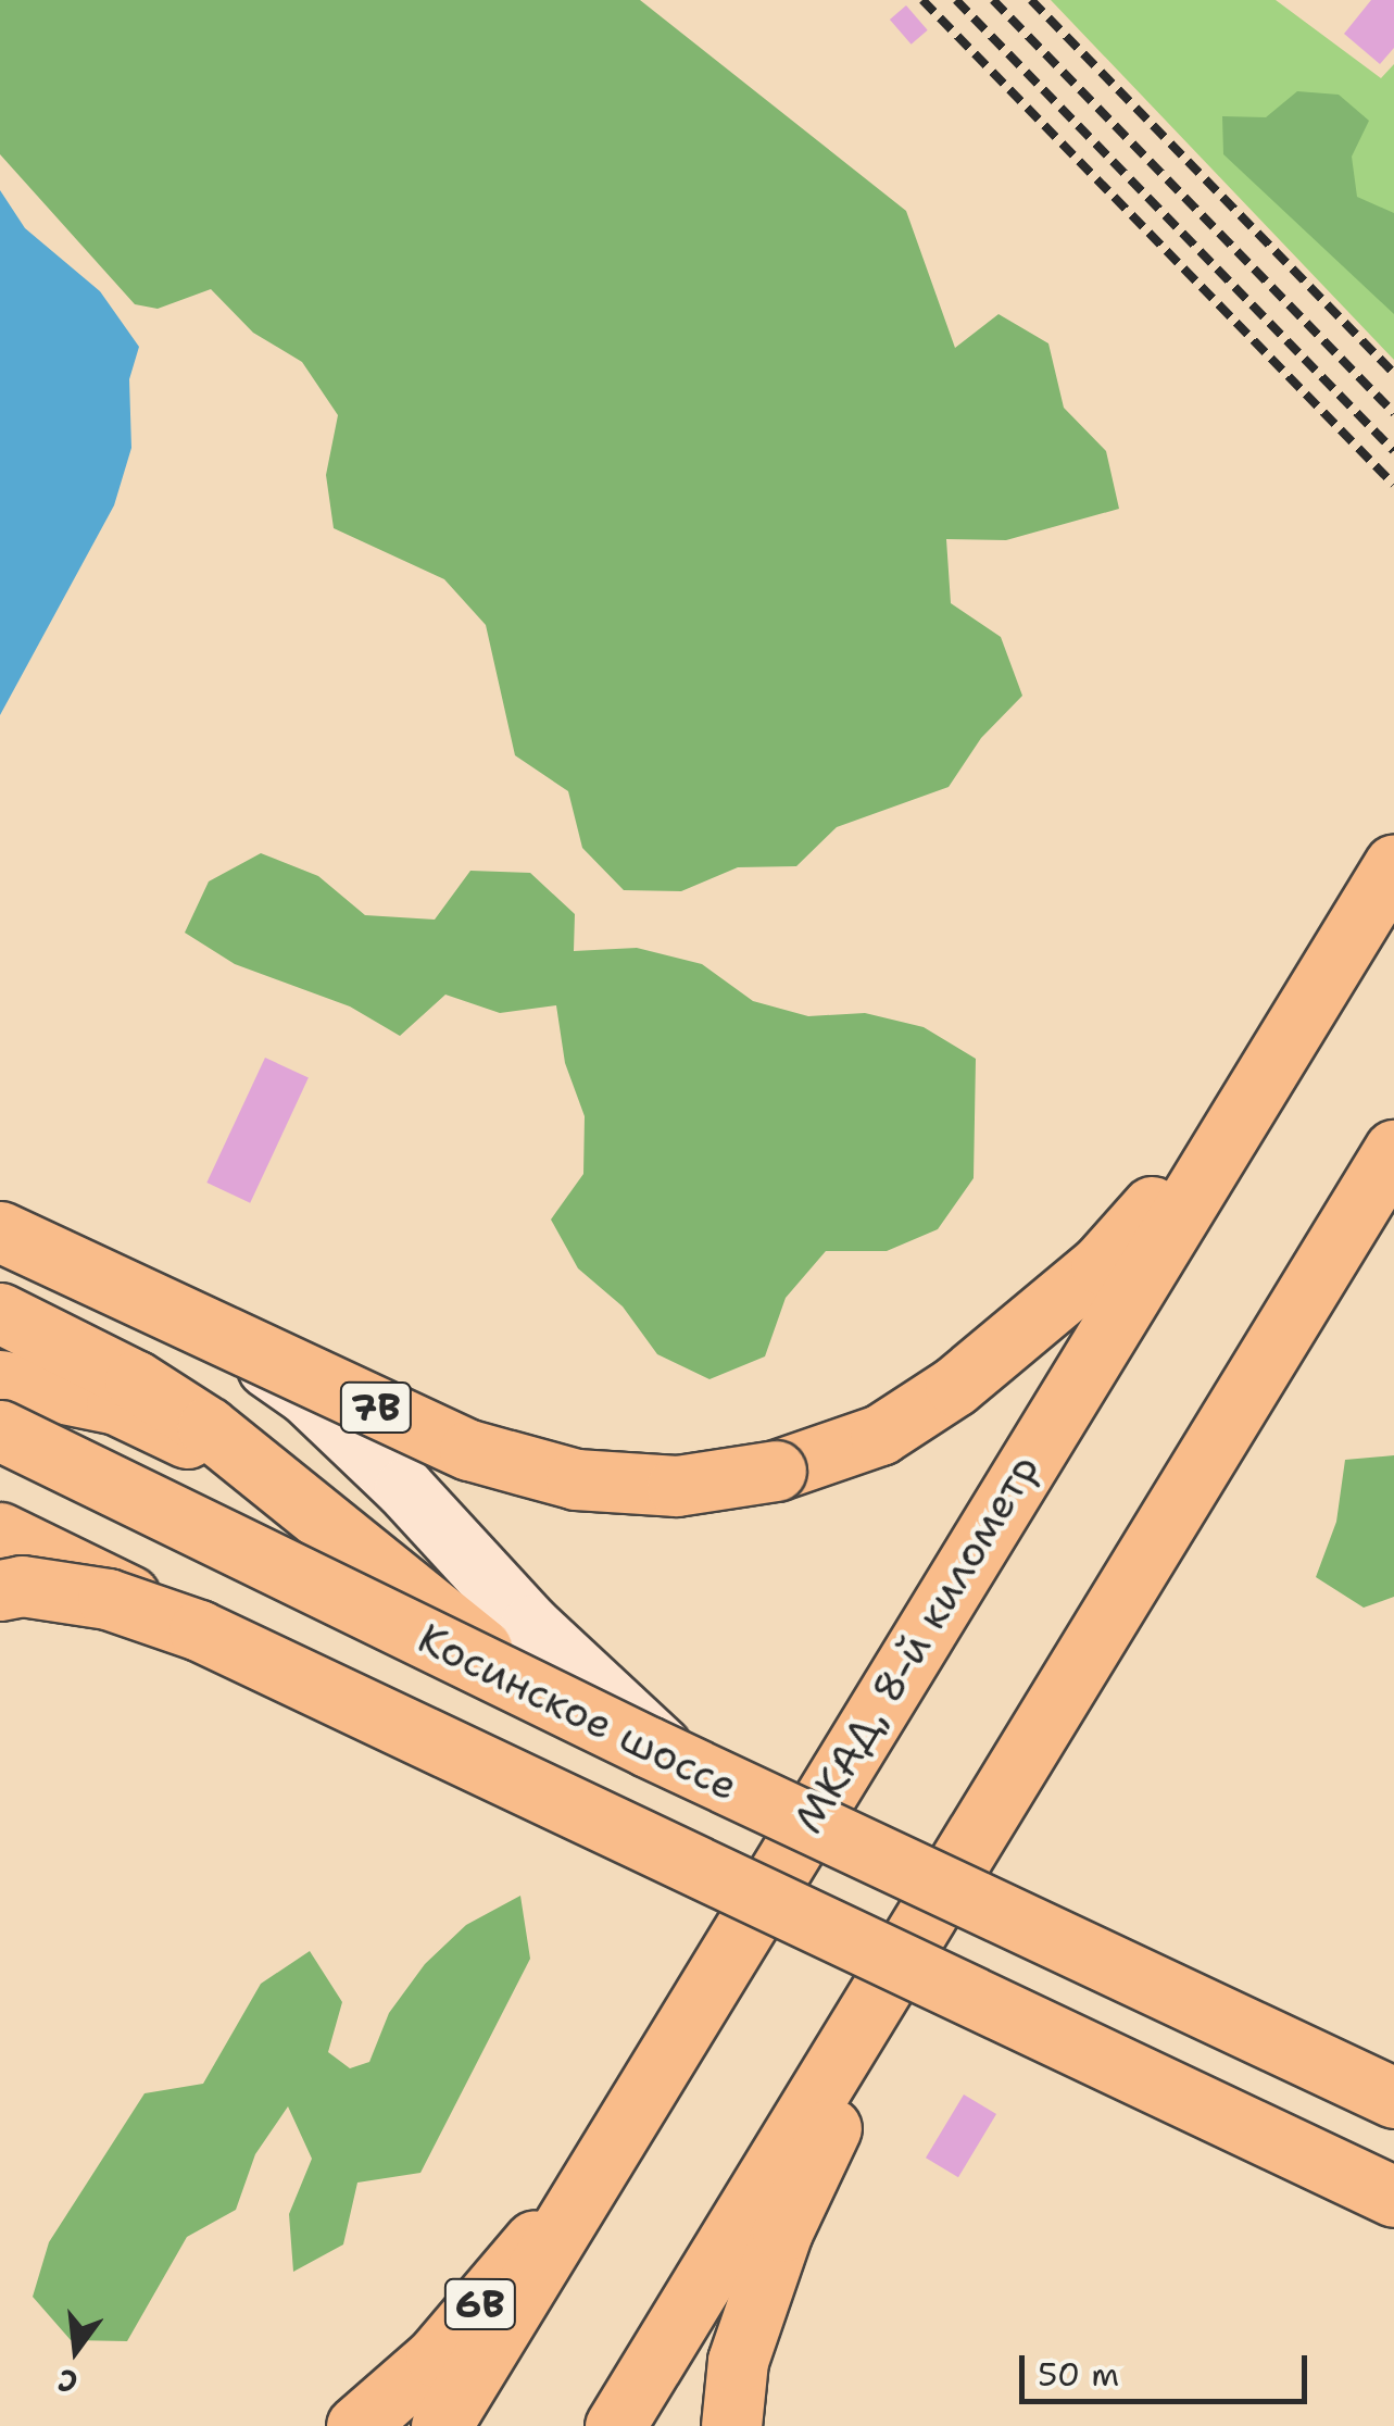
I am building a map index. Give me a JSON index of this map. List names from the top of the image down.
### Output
{
  "streets": {
    "main road": [
      "7B",
      "МКАД, 8-й километр",
      "Косинское шоссе",
      "6B"
    ]
  },
  "crossings": [
    ["7B", "МКАД, 8-й километр"],
    ["МКАД, 8-й километр", "6B"]
  ],
  "scale_bar": "50 m",
  "north": "bottom"
}
